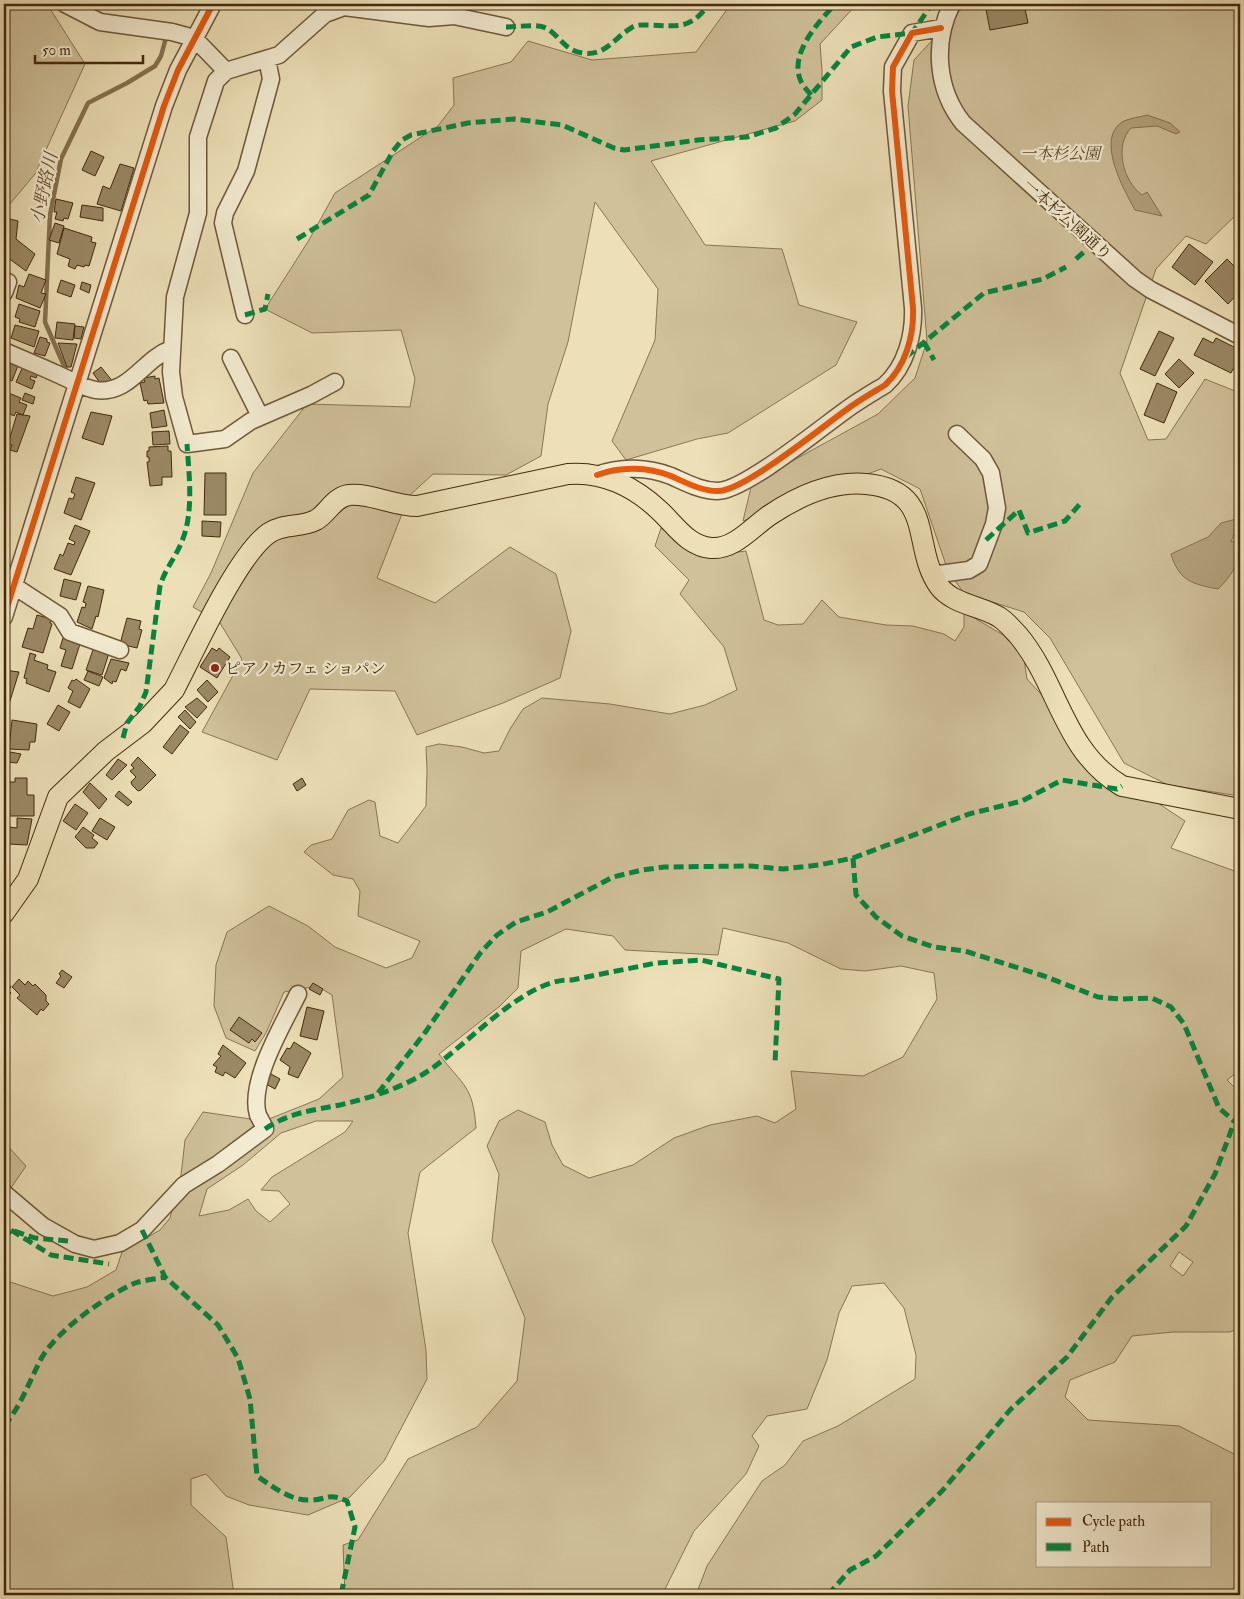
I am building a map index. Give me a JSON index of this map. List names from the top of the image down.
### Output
{
  "streets": {
    "street": ["一本杉公園通り"]
  },
  "water": ["小野路川"],
  "parks": ["一本杉公園"],
  "places": ["ピアノカフェ ショパン"],
  "legend": ["Cycle path", "Path"],
  "scale_bar": "50 m"
}
